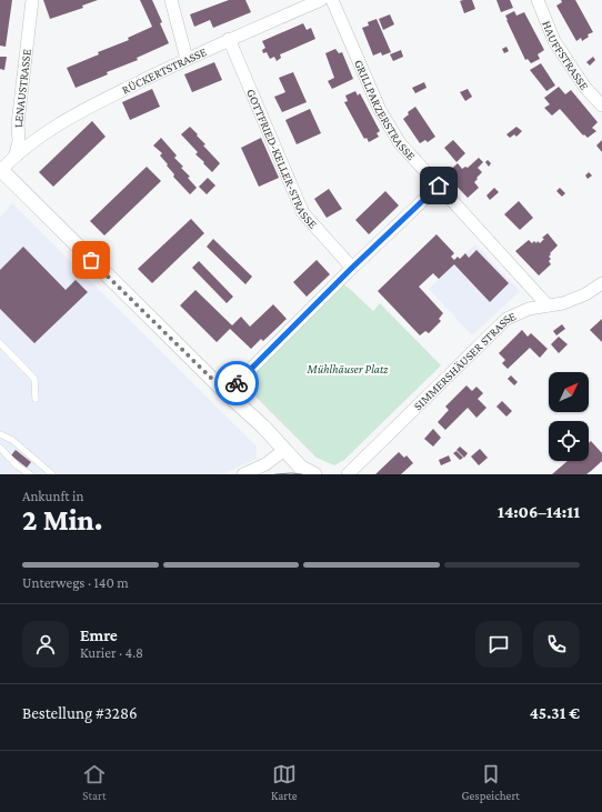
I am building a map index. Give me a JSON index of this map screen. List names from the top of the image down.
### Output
{
  "streets": {
    "street": [
      "HAUFFSTRASSE",
      "RÜCKERTSTRASSE",
      "LENAUSTRASSE",
      "GRILLPARZERSTRASSE",
      "GOTTFRIED-KELLER-STRASSE",
      "SIMMERSHÄUSER STRASSE"
    ]
  },
  "crossings": [
    ["RÜCKERTSTRASSE", "LENAUSTRASSE"],
    ["RÜCKERTSTRASSE", "GRILLPARZERSTRASSE"],
    ["RÜCKERTSTRASSE", "GOTTFRIED-KELLER-STRASSE"],
    ["GRILLPARZERSTRASSE", "SIMMERSHÄUSER STRASSE"]
  ],
  "parks": ["Mühlhäuser Platz"],
  "north": "top right",
  "page": {
    "heading": ["2 Min.", "Ankunft in", "14:06–14:11"],
    "panel": [
      "Emre",
      "Kurier · 4.8",
      "Bestellung #3286",
      "45.31 €"
    ],
    "bar": "Unterwegs · 140 m",
    "tabs": ["Start", "Karte", "Gespeichert"]
  }
}
